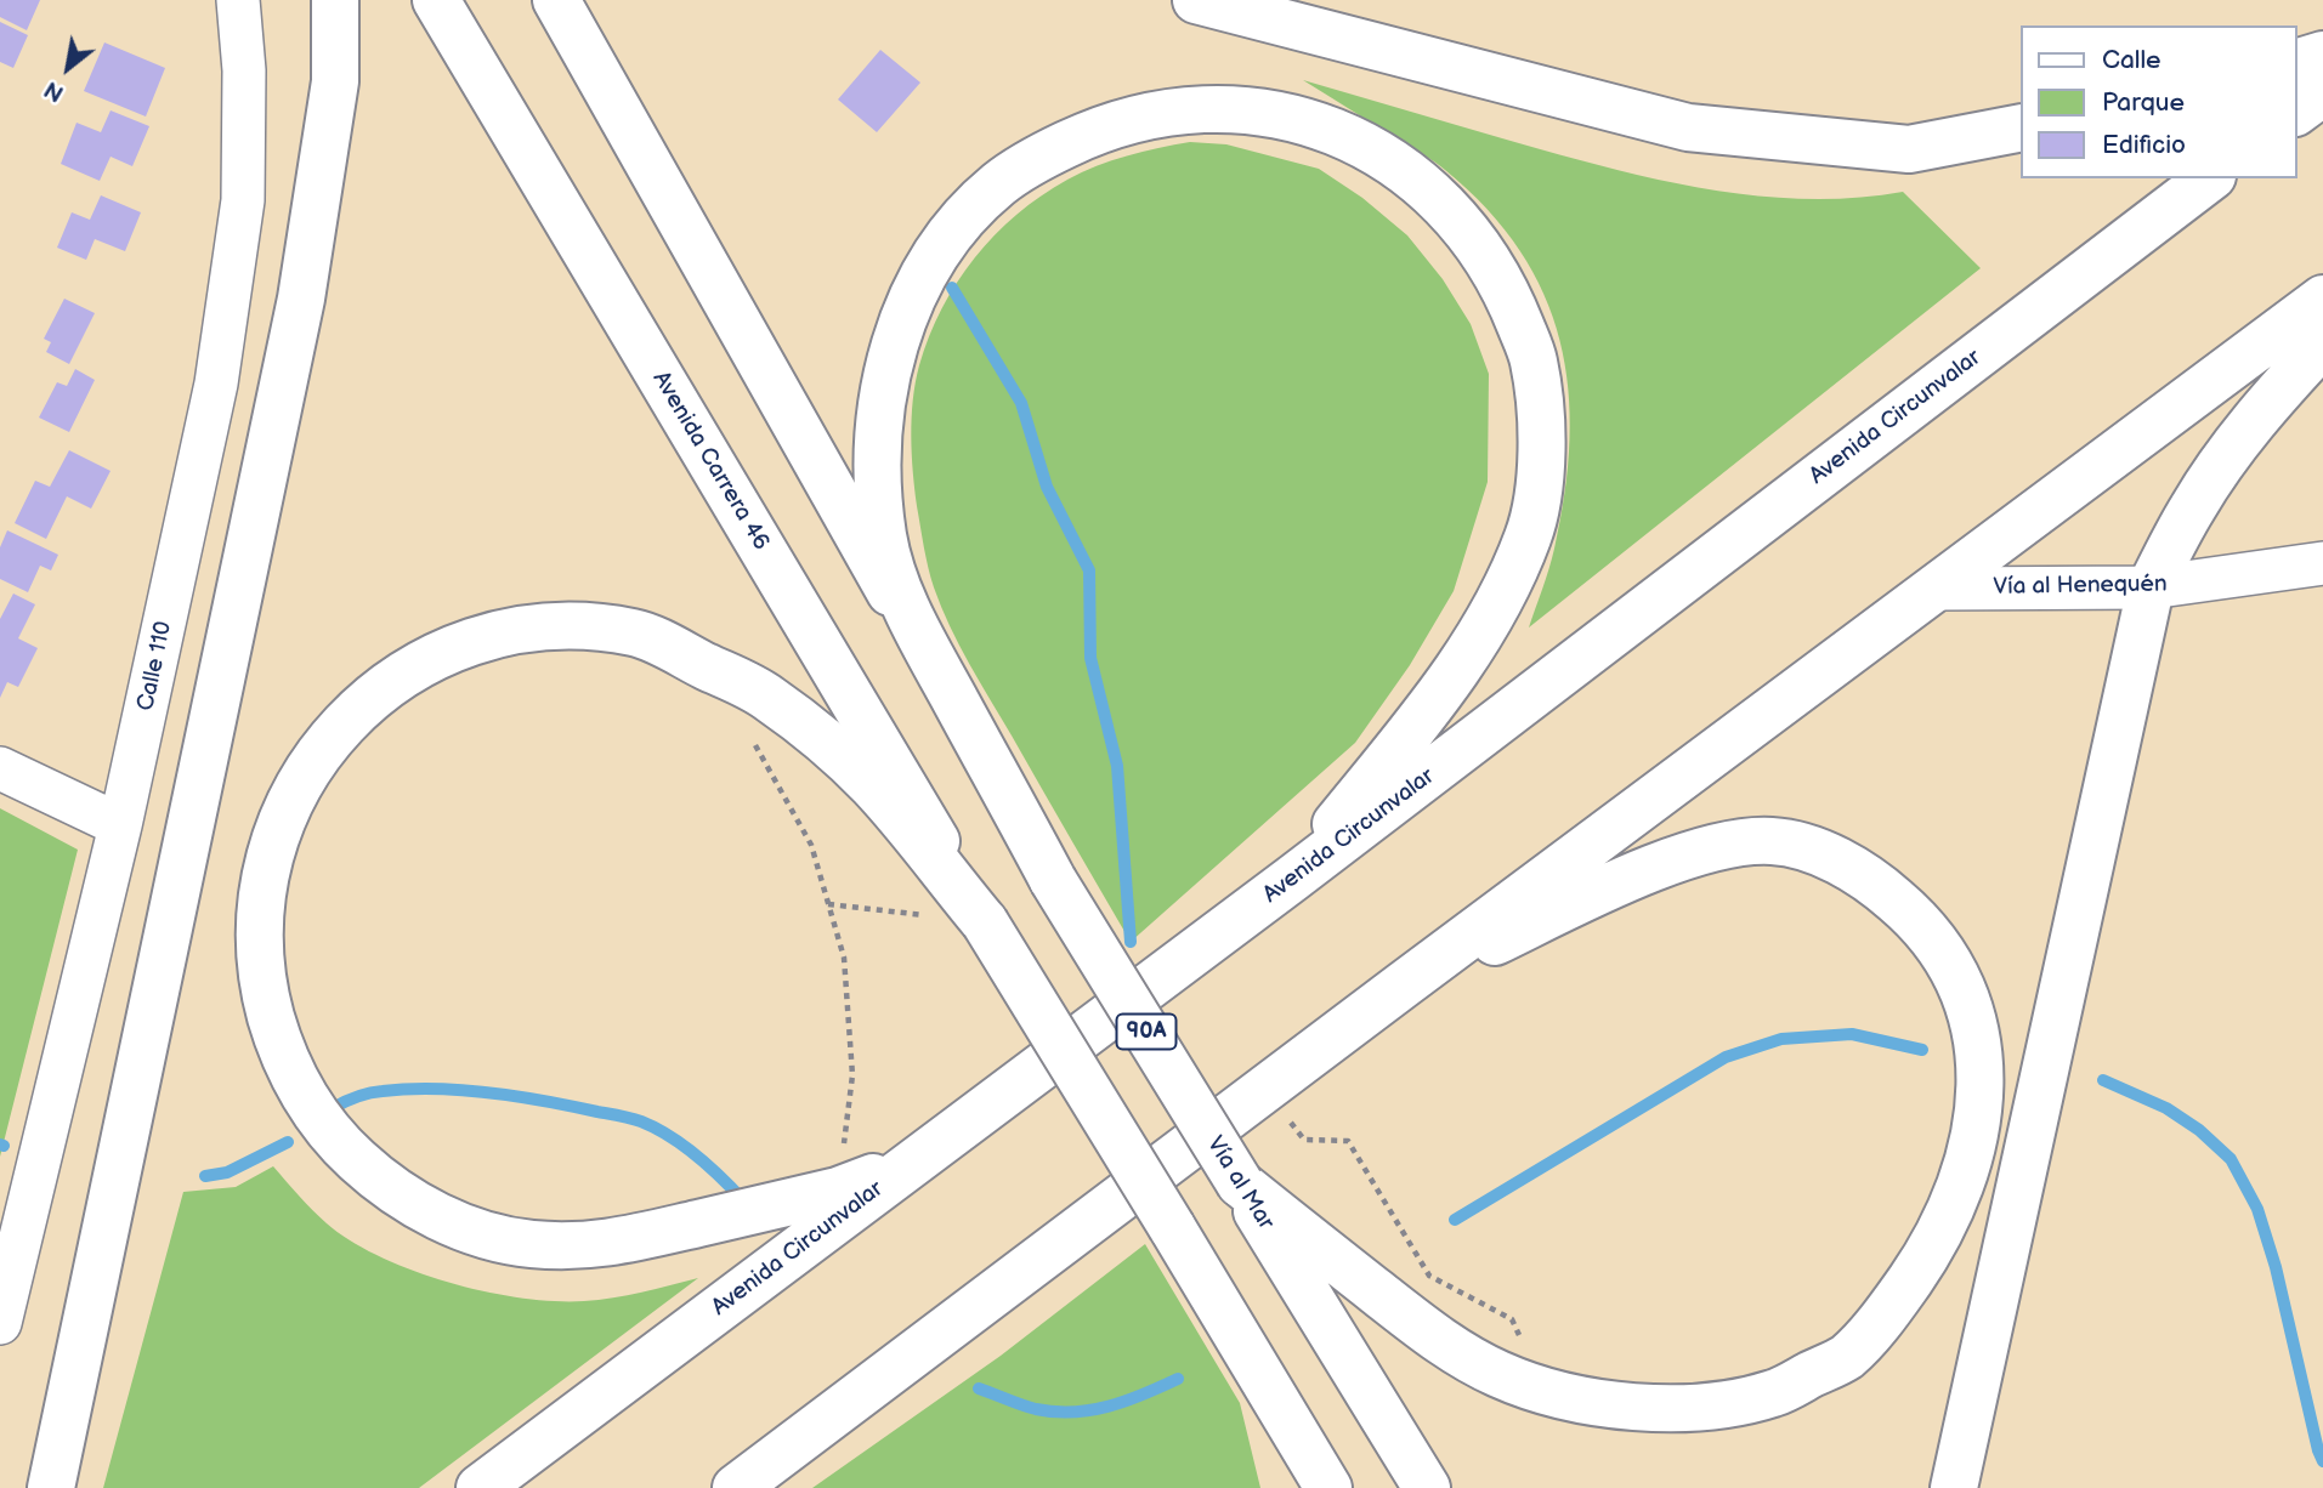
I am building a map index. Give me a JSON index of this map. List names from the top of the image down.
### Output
{
  "streets": {
    "main road": [
      "Avenida Circunvalar",
      "Avenida Carrera 46",
      "90A",
      "Vía al Mar"
    ],
    "street": ["Vía al Henequén", "Calle 110"]
  },
  "legend": ["Calle", "Parque", "Edificio"],
  "north": "bottom left"
}
